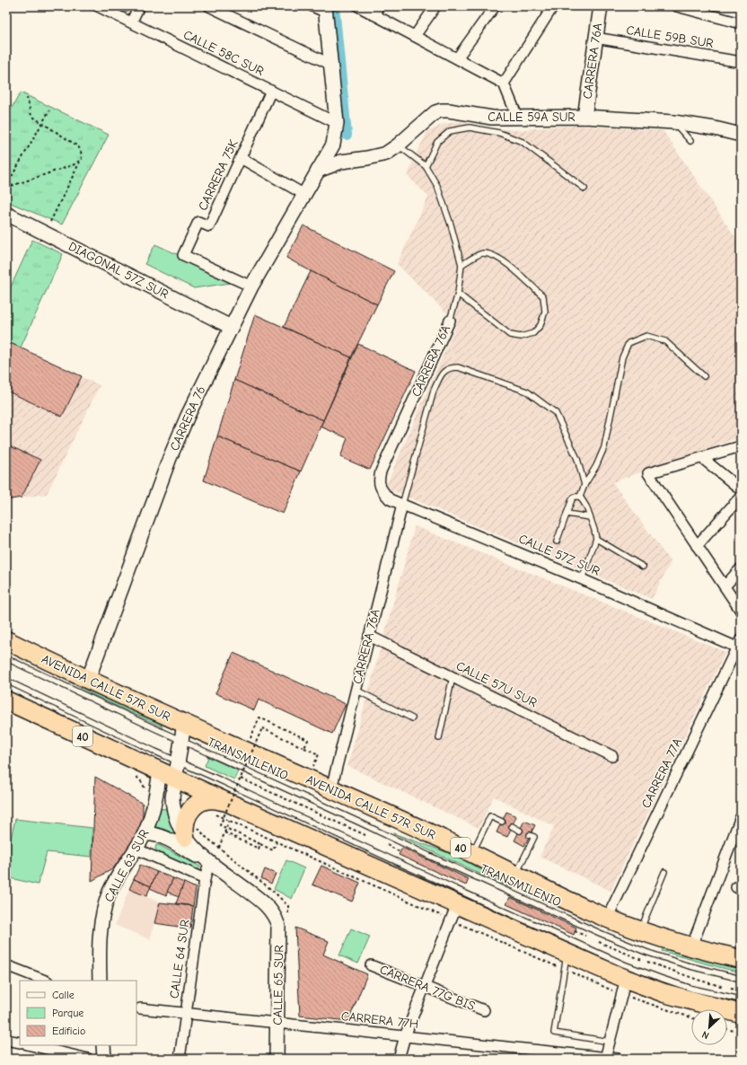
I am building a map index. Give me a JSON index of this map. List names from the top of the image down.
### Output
{
  "streets": {
    "highway": ["AVENIDA CALLE 57R SUR", "40"],
    "street": [
      "CALLE 59B SUR",
      "CALLE 58C SUR",
      "CARRERA 76A",
      "CALLE 59A SUR",
      "CARRERA 75K",
      "DIAGONAL 57Z SUR",
      "CARRERA 76",
      "CALLE 57Z SUR",
      "CALLE 57U SUR",
      "CARRERA 77A",
      "CALLE 63 SUR",
      "CALLE 64 SUR",
      "CALLE 65 SUR",
      "CARRERA 77G BIS",
      "CARRERA 77H"
    ],
    "lane": ["TRANSMILENIO"]
  },
  "crossings": [
    ["CALLE 59B SUR", "CARRERA 76A"],
    ["CALLE 58C SUR", "CARRERA 75K"],
    ["CALLE 58C SUR", "CARRERA 76"],
    ["CARRERA 76A", "CALLE 59A SUR"],
    ["CARRERA 76A", "CALLE 57Z SUR"],
    ["CARRERA 76A", "CALLE 57U SUR"],
    ["CARRERA 76A", "AVENIDA CALLE 57R SUR"],
    ["CALLE 59A SUR", "CARRERA 76"],
    ["CARRERA 75K", "CARRERA 76"],
    ["DIAGONAL 57Z SUR", "CARRERA 76"],
    ["CARRERA 76", "AVENIDA CALLE 57R SUR"],
    ["CALLE 57Z SUR", "CARRERA 77A"],
    ["AVENIDA CALLE 57R SUR", "CARRERA 77A"],
    ["40", "CALLE 63 SUR"],
    ["CALLE 64 SUR", "CALLE 65 SUR"],
    ["CALLE 64 SUR", "CARRERA 77H"],
    ["CALLE 65 SUR", "CARRERA 77H"]
  ],
  "legend": ["Calle", "Parque", "Edificio"],
  "north": "bottom left"
}
